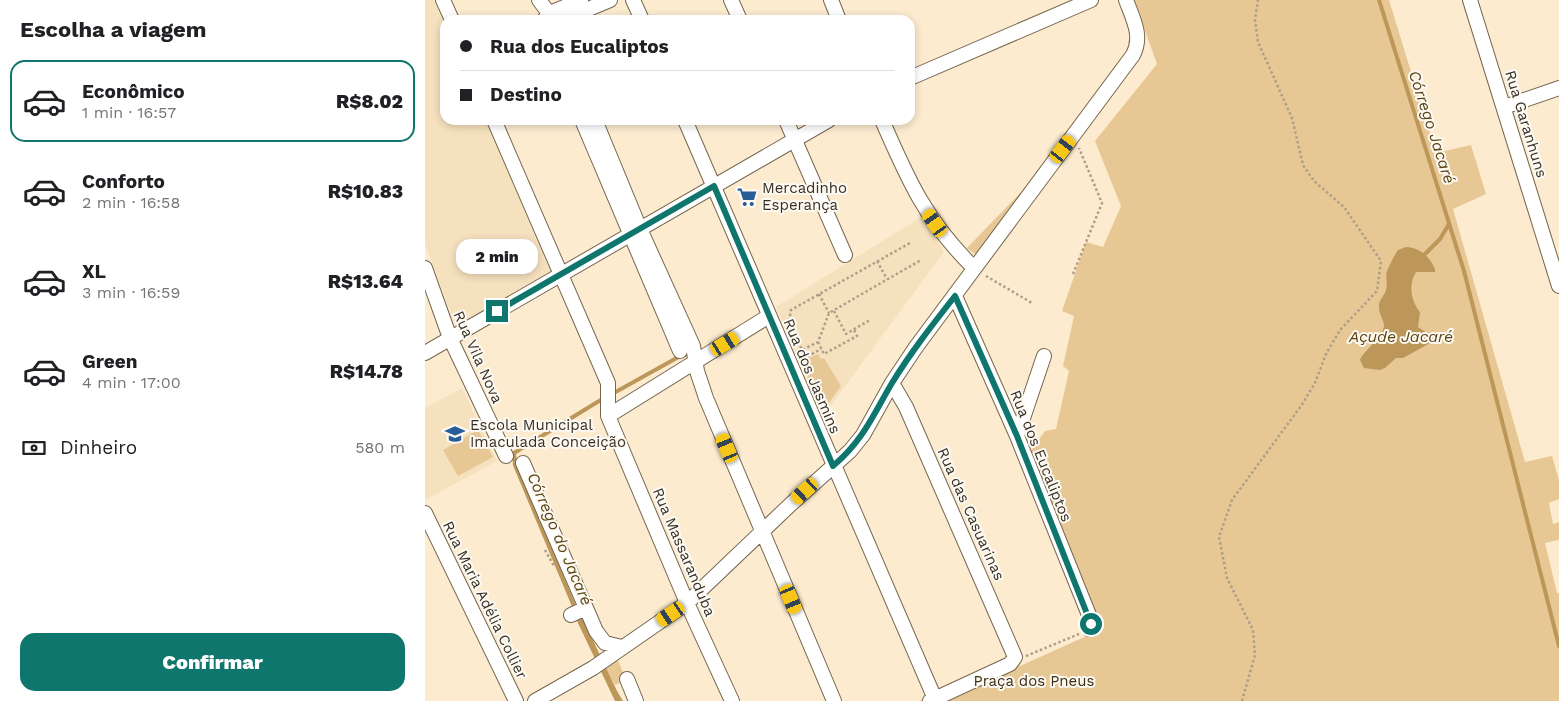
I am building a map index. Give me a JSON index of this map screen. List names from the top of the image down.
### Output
{
  "streets": {
    "street": [
      "Rua Garanhuns",
      "Rua Vila Nova",
      "Rua dos Jasmins",
      "Rua dos Eucaliptos",
      "Rua das Casuarinas",
      "Rua Massaranduba",
      "Rua Maria Adélia Collier"
    ]
  },
  "water": ["Córrego Jacaré", "Açude Jacaré", "Córrego do Jacaré"],
  "parks": ["Praça dos Pneus"],
  "places": {
    "supermarket": ["Mercadinho Esperança"],
    "school or university": ["Escola Municipal Imaculada Conceição"]
  },
  "page": {
    "heading": "Escolha a viagem",
    "banner": ["Rua dos Eucaliptos", "Destino"],
    "list": [
      {
        "name": "Econômico",
        "note": "1 min · 16:57",
        "value": "R$8.02"
      },
      {
        "name": "Conforto",
        "note": "2 min · 16:58",
        "value": "R$10.83"
      },
      {
        "name": "XL",
        "note": "3 min · 16:59",
        "value": "R$13.64"
      },
      {
        "name": "Green",
        "note": "4 min · 17:00",
        "value": "R$14.78"
      }
    ],
    "bubble": "2 min",
    "pay": ["Dinheiro", "580 m"],
    "buttons": "Confirmar"
  }
}
